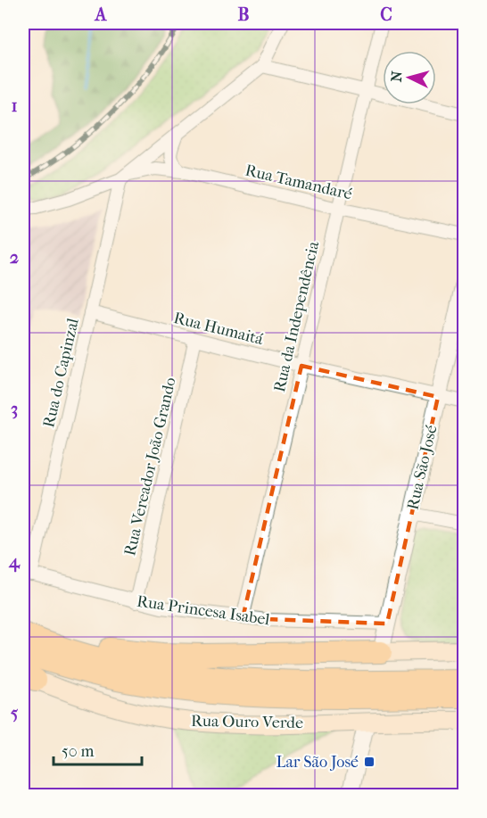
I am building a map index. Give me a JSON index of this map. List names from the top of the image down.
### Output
{
  "streets": {
    "main road": ["Rua Ouro Verde"],
    "street": [
      "Rua Tamandaré",
      "Rua da Independência",
      "Rua Humaitá",
      "Rua do Capinzal",
      "Rua Vereador João Grando",
      "Rua São José",
      "Rua Princesa Isabel"
    ]
  },
  "crossings": [
    ["Rua Tamandaré", "Rua da Independência"],
    ["Rua Tamandaré", "Rua do Capinzal"],
    ["Rua da Independência", "Rua Humaitá"],
    ["Rua da Independência", "Rua Princesa Isabel"],
    ["Rua Humaitá", "Rua do Capinzal"],
    ["Rua Humaitá", "Rua Vereador João Grando"],
    ["Rua Humaitá", "Rua São José"],
    ["Rua do Capinzal", "Rua Princesa Isabel"],
    ["Rua Vereador João Grando", "Rua Princesa Isabel"],
    ["Rua São José", "Rua Princesa Isabel"]
  ],
  "places": {
    "transit": ["Lar São José"]
  },
  "scale_bar": "50 m",
  "north": "left",
  "grid": {
    "columns": ["A", "B", "C"],
    "rows": [
      "1",
      "2",
      "3",
      "4",
      "5"
    ]
  }
}
